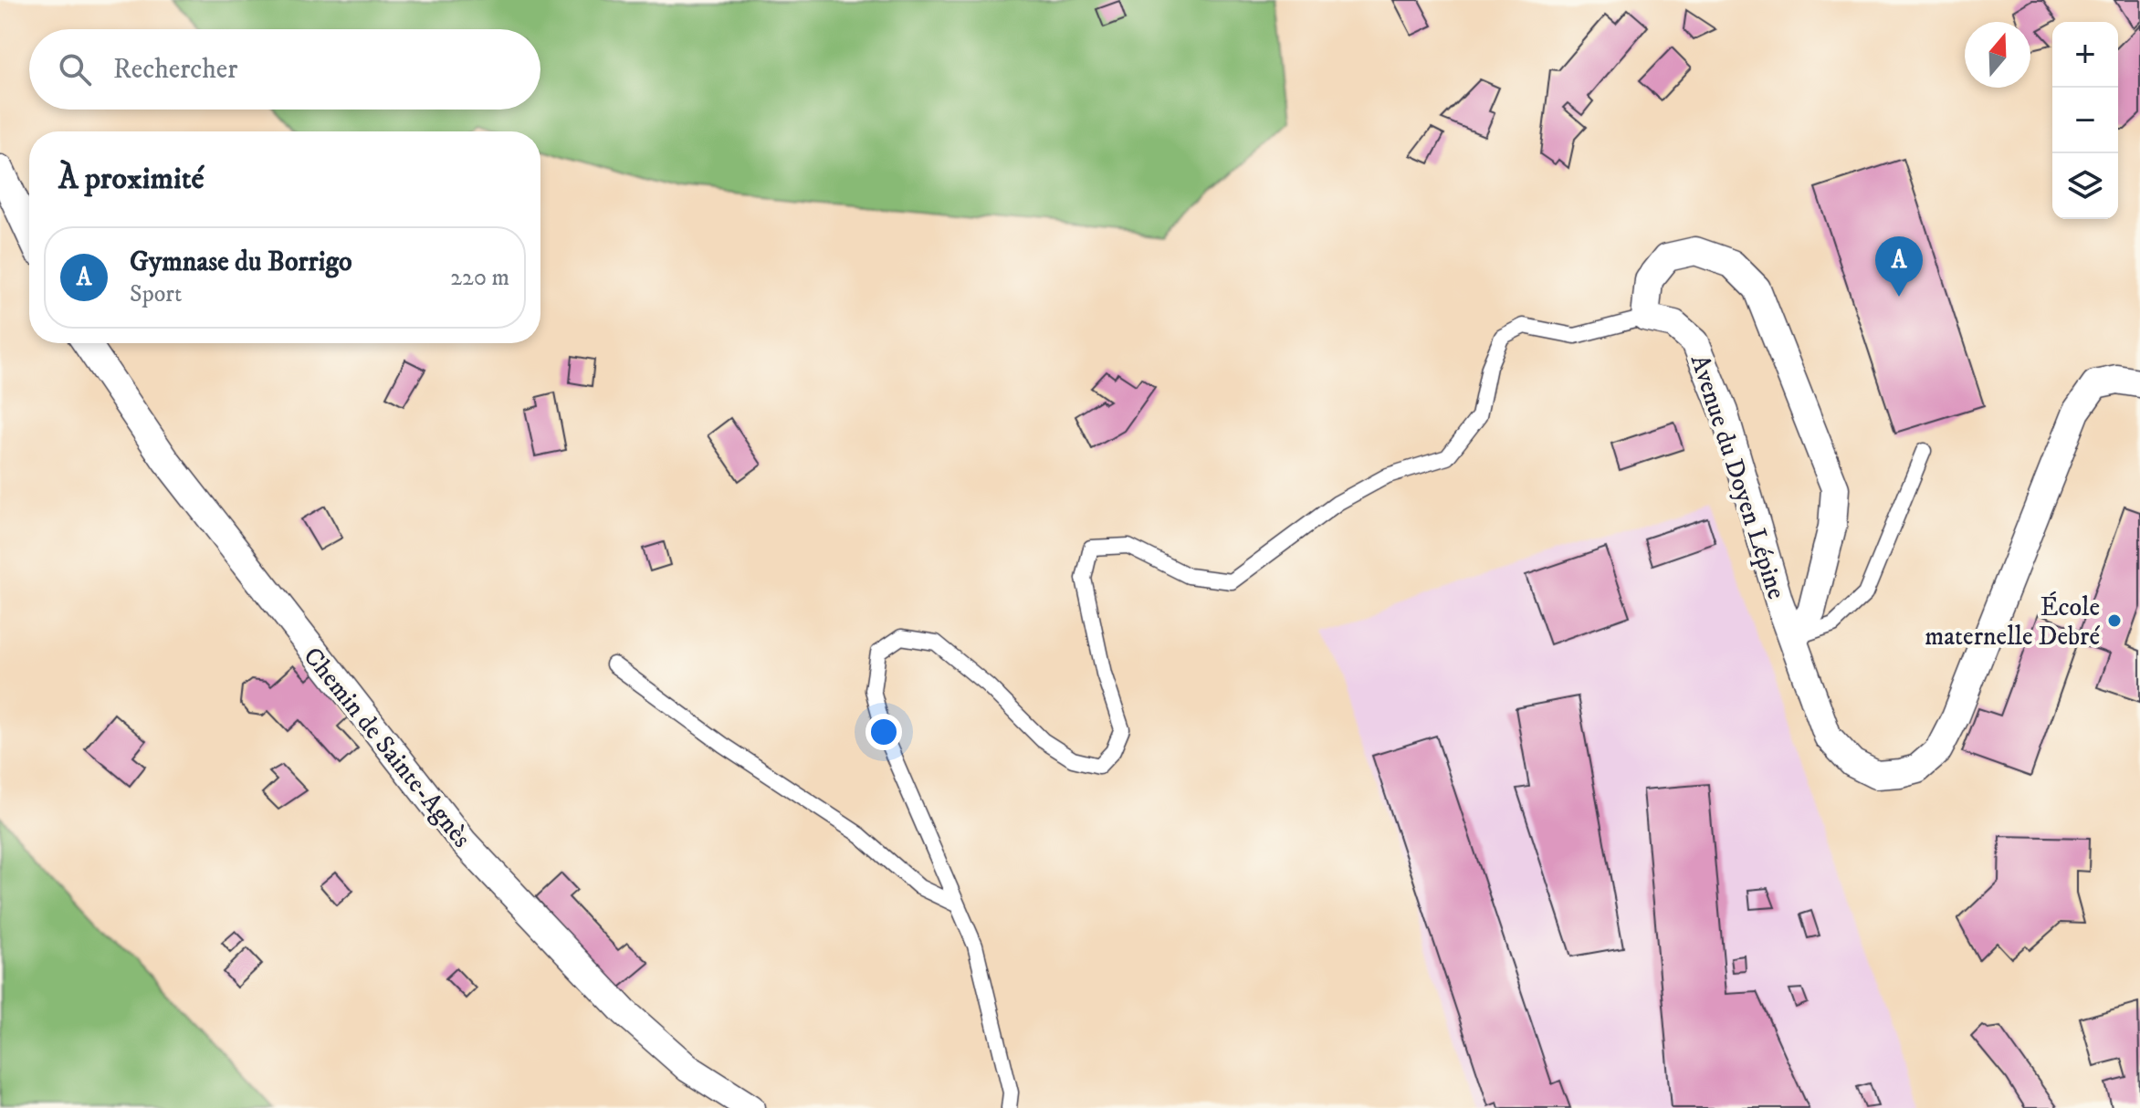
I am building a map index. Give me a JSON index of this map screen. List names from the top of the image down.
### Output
{
  "streets": {
    "street": ["Avenue du Doyen Lépine", "Chemin de Sainte-Agnès"]
  },
  "places": ["École maternelle Debré"],
  "north": "top",
  "page": {
    "map_buttons": ["+", "−"],
    "search": "Rechercher",
    "heading": "À proximité",
    "list": [
      {
        "mark": "A",
        "name": "Gymnase du Borrigo",
        "note": "Sport",
        "value": "220 m"
      }
    ],
    "pins": "A"
  }
}
